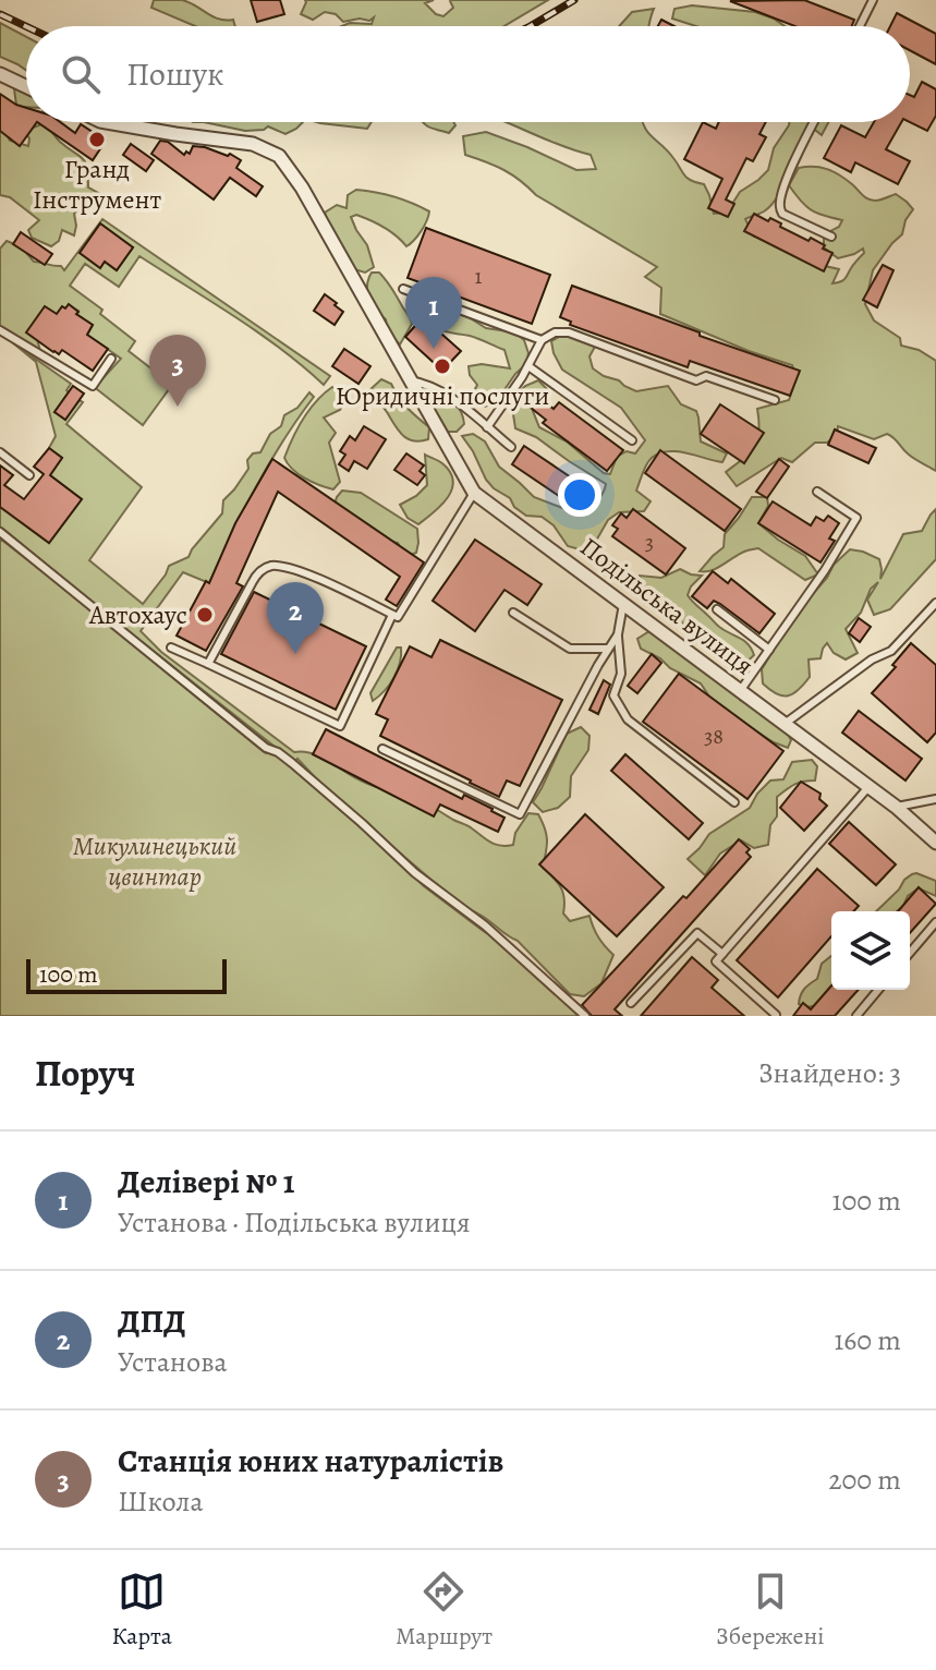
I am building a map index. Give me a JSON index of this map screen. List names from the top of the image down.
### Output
{
  "streets": {
    "street": ["Подільська вулиця"]
  },
  "parks": ["Микулинецький цвинтар"],
  "places": ["Гранд Інструмент", "Юридичні послуги", "Автохаус"],
  "house_numbers": ["1", "3", "38"],
  "scale_bar": "100 m",
  "page": {
    "search": "Пошук",
    "pins": ["1", "3", "2"],
    "scale": "100 m",
    "heading": ["Поруч", "Знайдено: 3"],
    "list": [
      {
        "mark": "1",
        "name": "Делівері № 1",
        "note": "Установа · Подільська вулиця",
        "value": "100 m"
      },
      {
        "mark": "2",
        "name": "ДПД",
        "note": "Установа",
        "value": "160 m"
      },
      {
        "mark": "3",
        "name": "Станція юних натуралістів",
        "note": "Школа",
        "value": "200 m"
      }
    ],
    "nav": ["Карта", "Маршрут", "Збережені"]
  }
}
